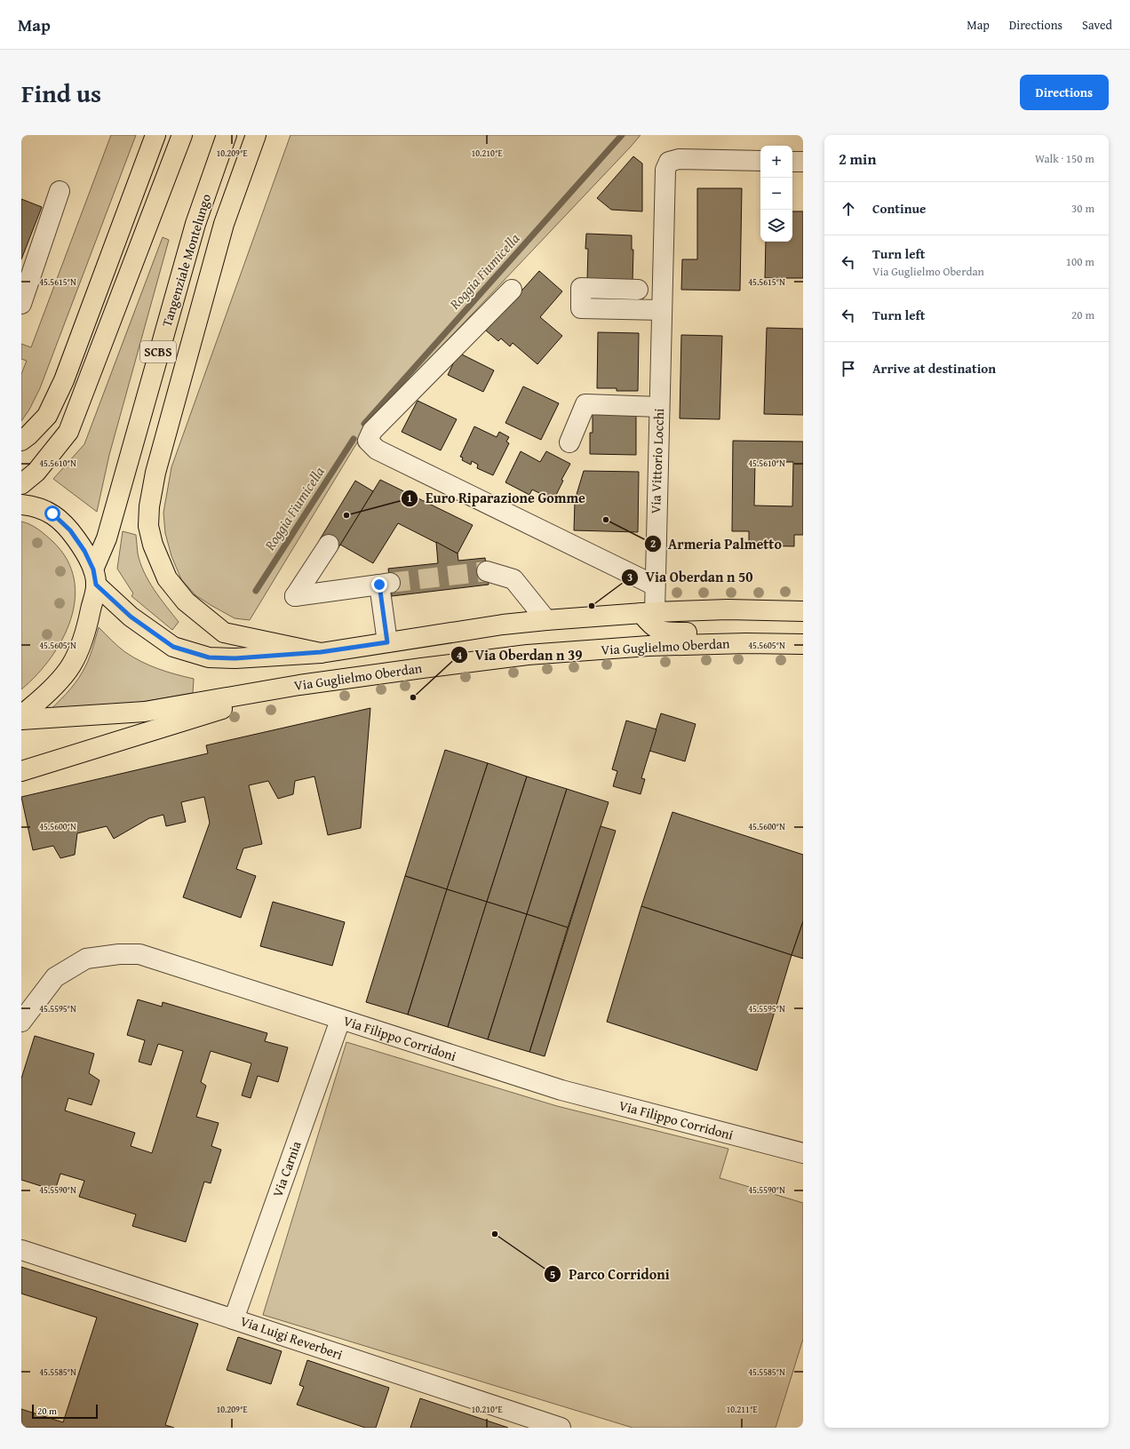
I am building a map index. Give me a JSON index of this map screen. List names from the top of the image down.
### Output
{
  "streets": {
    "main road": ["Tangenziale Montelungo", "SCBS", "Via Guglielmo Oberdan"],
    "street": [
      "Via Vittorio Locchi",
      "Via Filippo Corridoni",
      "Via Carnia",
      "Via Luigi Reverberi"
    ]
  },
  "crossings": [
    ["Via Filippo Corridoni", "Via Carnia"],
    ["Via Carnia", "Via Luigi Reverberi"]
  ],
  "water": ["Roggia Fiumicella"],
  "places": [
    "Euro Riparazione Gomme",
    "Armeria Palmetto",
    "Via Oberdan n 50",
    "Via Oberdan n 39",
    "Parco Corridoni"
  ],
  "scale_bar": "20 m",
  "page": {
    "header": "Map",
    "nav": ["Map", "Directions", "Saved"],
    "title": "Find us",
    "buttons": "Directions",
    "heading": ["2 min", "Walk · 150 m"],
    "map_buttons": ["+", "−"],
    "list": [
      ["Continue", "30 m"],
      ["Turn left", "Via Guglielmo Oberdan", "100 m"],
      ["Turn left", "20 m"],
      "Arrive at destination"
    ],
    "scale": "20 m"
  },
  "coordinates": [
    "10.209°E",
    "10.210°E",
    "45.5615°N",
    "45.5610°N",
    "45.5605°N",
    "45.5600°N",
    "45.5595°N",
    "45.5590°N",
    "45.5585°N",
    "10.211°E"
  ]
}
